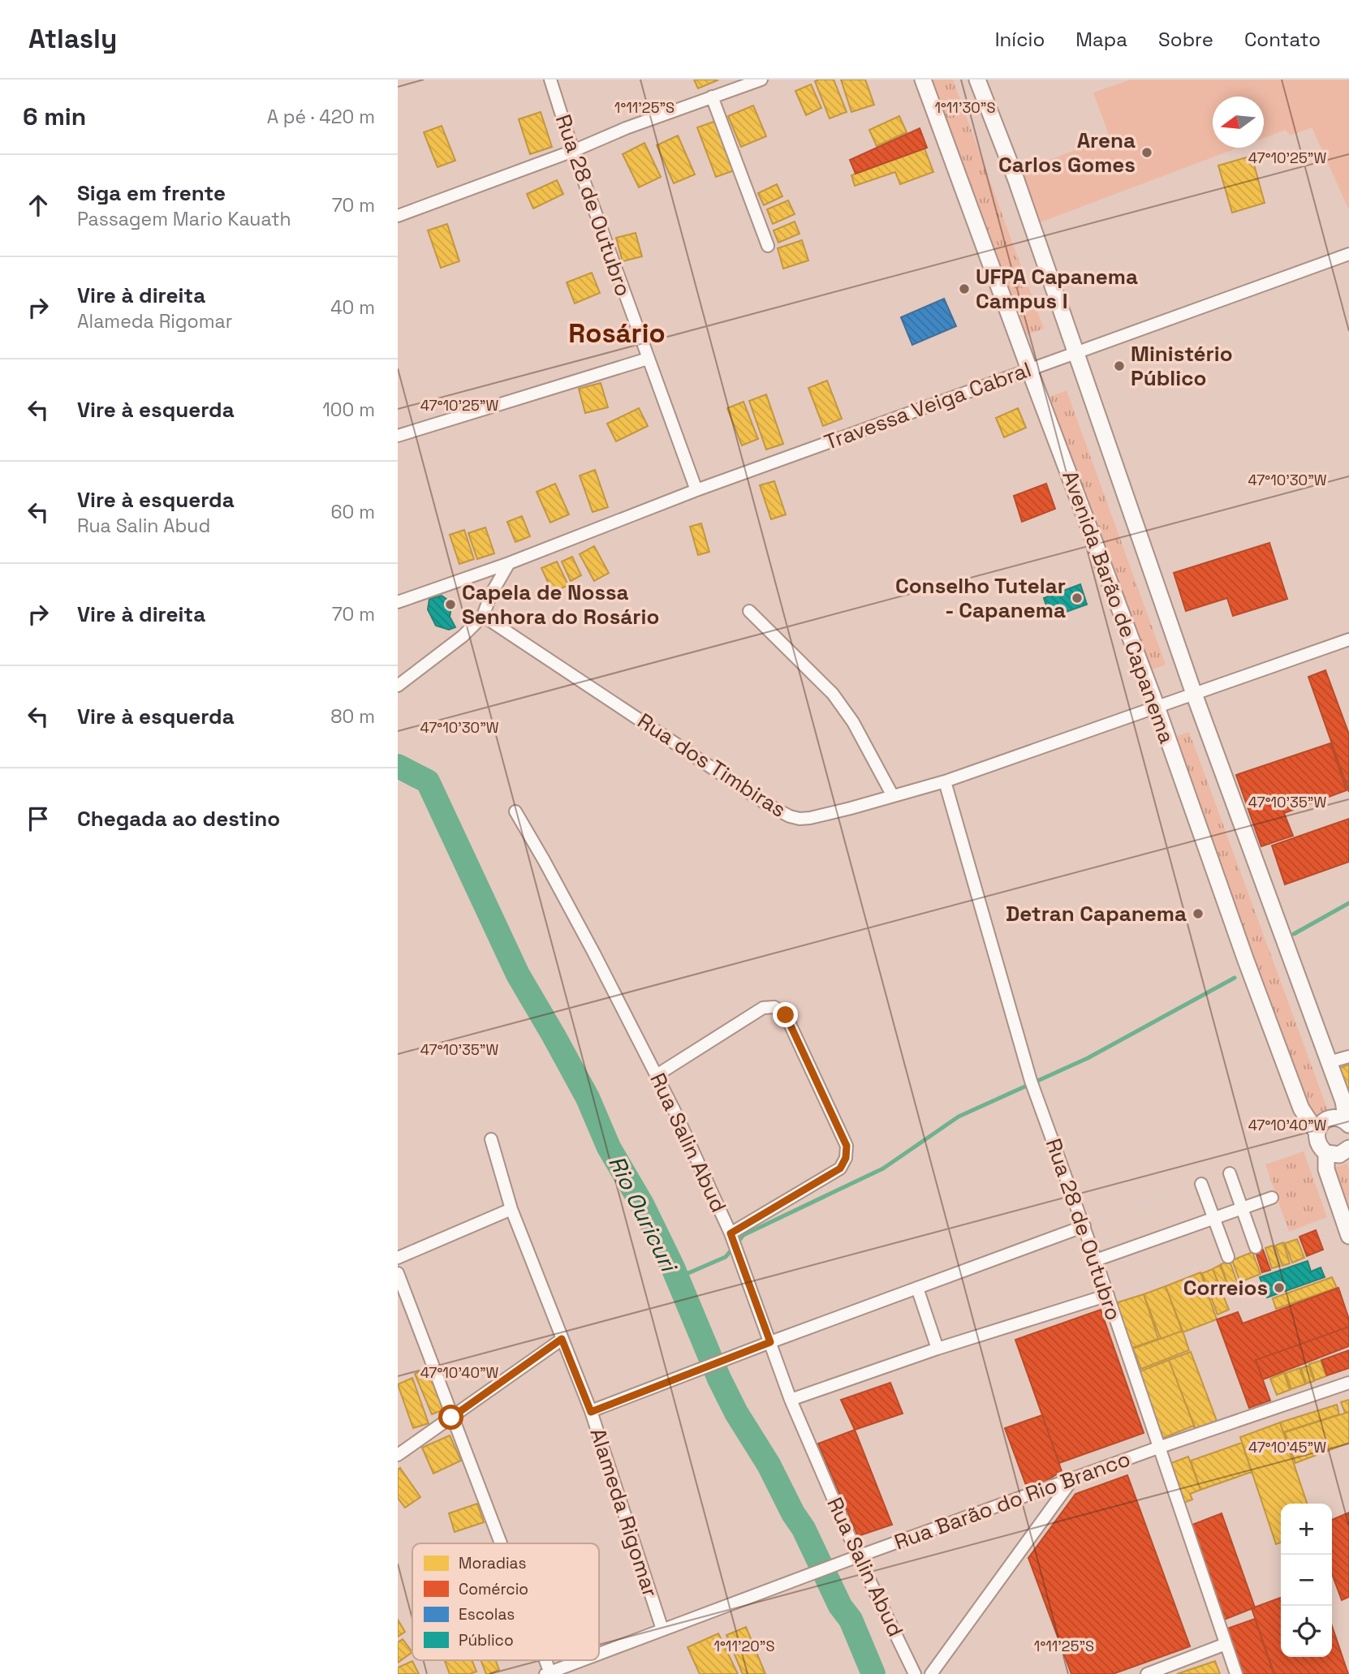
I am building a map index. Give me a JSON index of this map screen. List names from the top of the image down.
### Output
{
  "streets": {
    "street": [
      "Rua 28 de Outubro",
      "Travessa Veiga Cabral",
      "Avenida Barão de Capanema",
      "Rua dos Timbiras",
      "Rua Salin Abud",
      "Rua Barão do Rio Branco",
      "Alameda Rigomar"
    ]
  },
  "crossings": [
    ["Rua 28 de Outubro", "Travessa Veiga Cabral"],
    ["Rua 28 de Outubro", "Rua dos Timbiras"],
    ["Rua 28 de Outubro", "Rua Barão do Rio Branco"],
    ["Travessa Veiga Cabral", "Avenida Barão de Capanema"],
    ["Avenida Barão de Capanema", "Rua dos Timbiras"],
    ["Rua Salin Abud", "Rua Barão do Rio Branco"],
    ["Rua Barão do Rio Branco", "Alameda Rigomar"]
  ],
  "districts": ["Rosário"],
  "water": ["Rio Ouricuri"],
  "places": [
    "Arena Carlos Gomes",
    "UFPA Capanema Campus I",
    "Ministério Público",
    "Conselho Tutelar - Capanema",
    "Capela de Nossa Senhora do Rosário",
    "Detran Capanema",
    "Correios"
  ],
  "legend": [
    "Moradias",
    "Comércio",
    "Escolas",
    "Público"
  ],
  "north": "left",
  "page": {
    "header": "Atlasly",
    "nav": [
      "Início",
      "Mapa",
      "Sobre",
      "Contato"
    ],
    "heading": ["6 min", "A pé · 420 m"],
    "list": [
      ["Siga em frente", "Passagem Mario Kauath", "70 m"],
      ["Vire à direita", "Alameda Rigomar", "40 m"],
      ["Vire à esquerda", "100 m"],
      ["Vire à esquerda", "Rua Salin Abud", "60 m"],
      ["Vire à direita", "70 m"],
      ["Vire à esquerda", "80 m"],
      "Chegada ao destino"
    ],
    "map_buttons": ["+", "−"]
  },
  "coordinates": [
    "1°11'25\"S",
    "1°11'30\"S",
    "47°10'25\"W",
    "47°10'30\"W",
    "47°10'35\"W",
    "47°10'40\"W",
    "47°10'45\"W",
    "1°11'20\"S"
  ]
}
